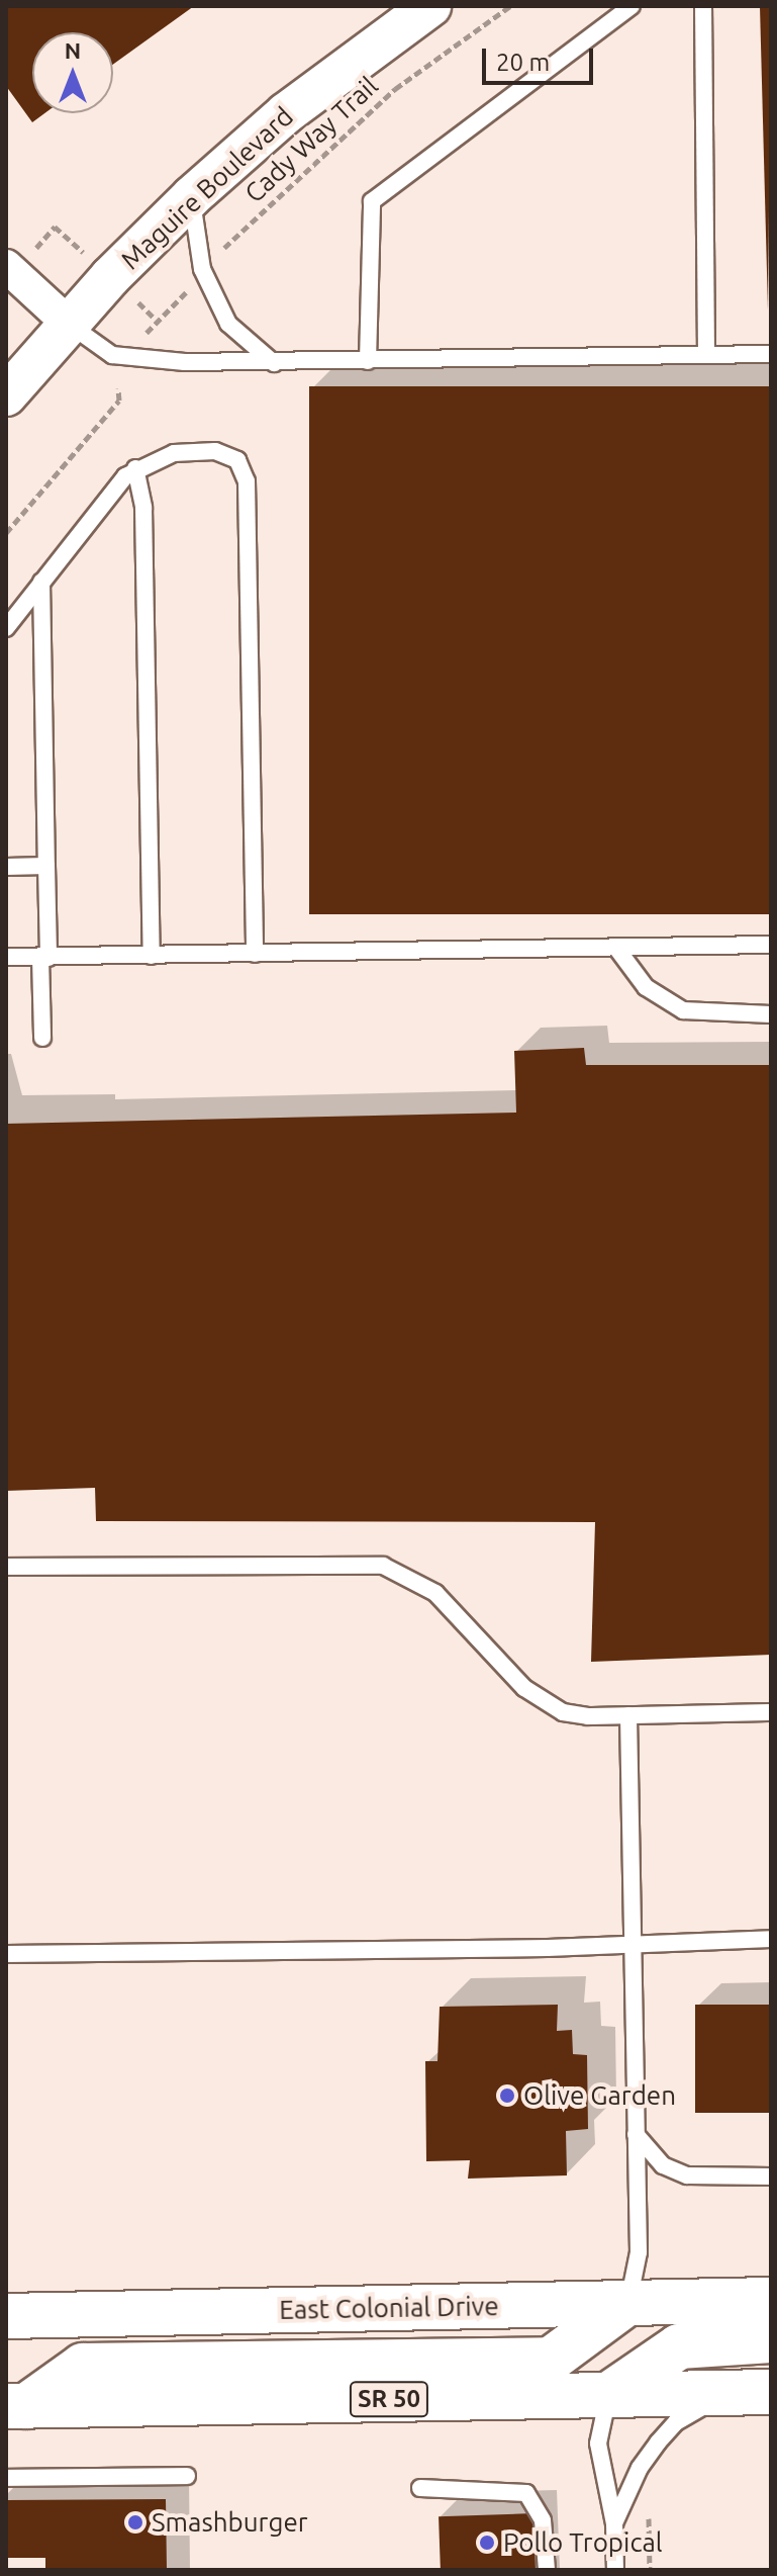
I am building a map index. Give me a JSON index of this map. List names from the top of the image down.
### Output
{
  "streets": {
    "highway": ["East Colonial Drive", "SR 50"],
    "street": ["Maguire Boulevard"],
    "path": ["Cady Way Trail"]
  },
  "places": ["Olive Garden", "Smashburger", "Pollo Tropical"],
  "scale_bar": "20 m",
  "north": "top"
}
